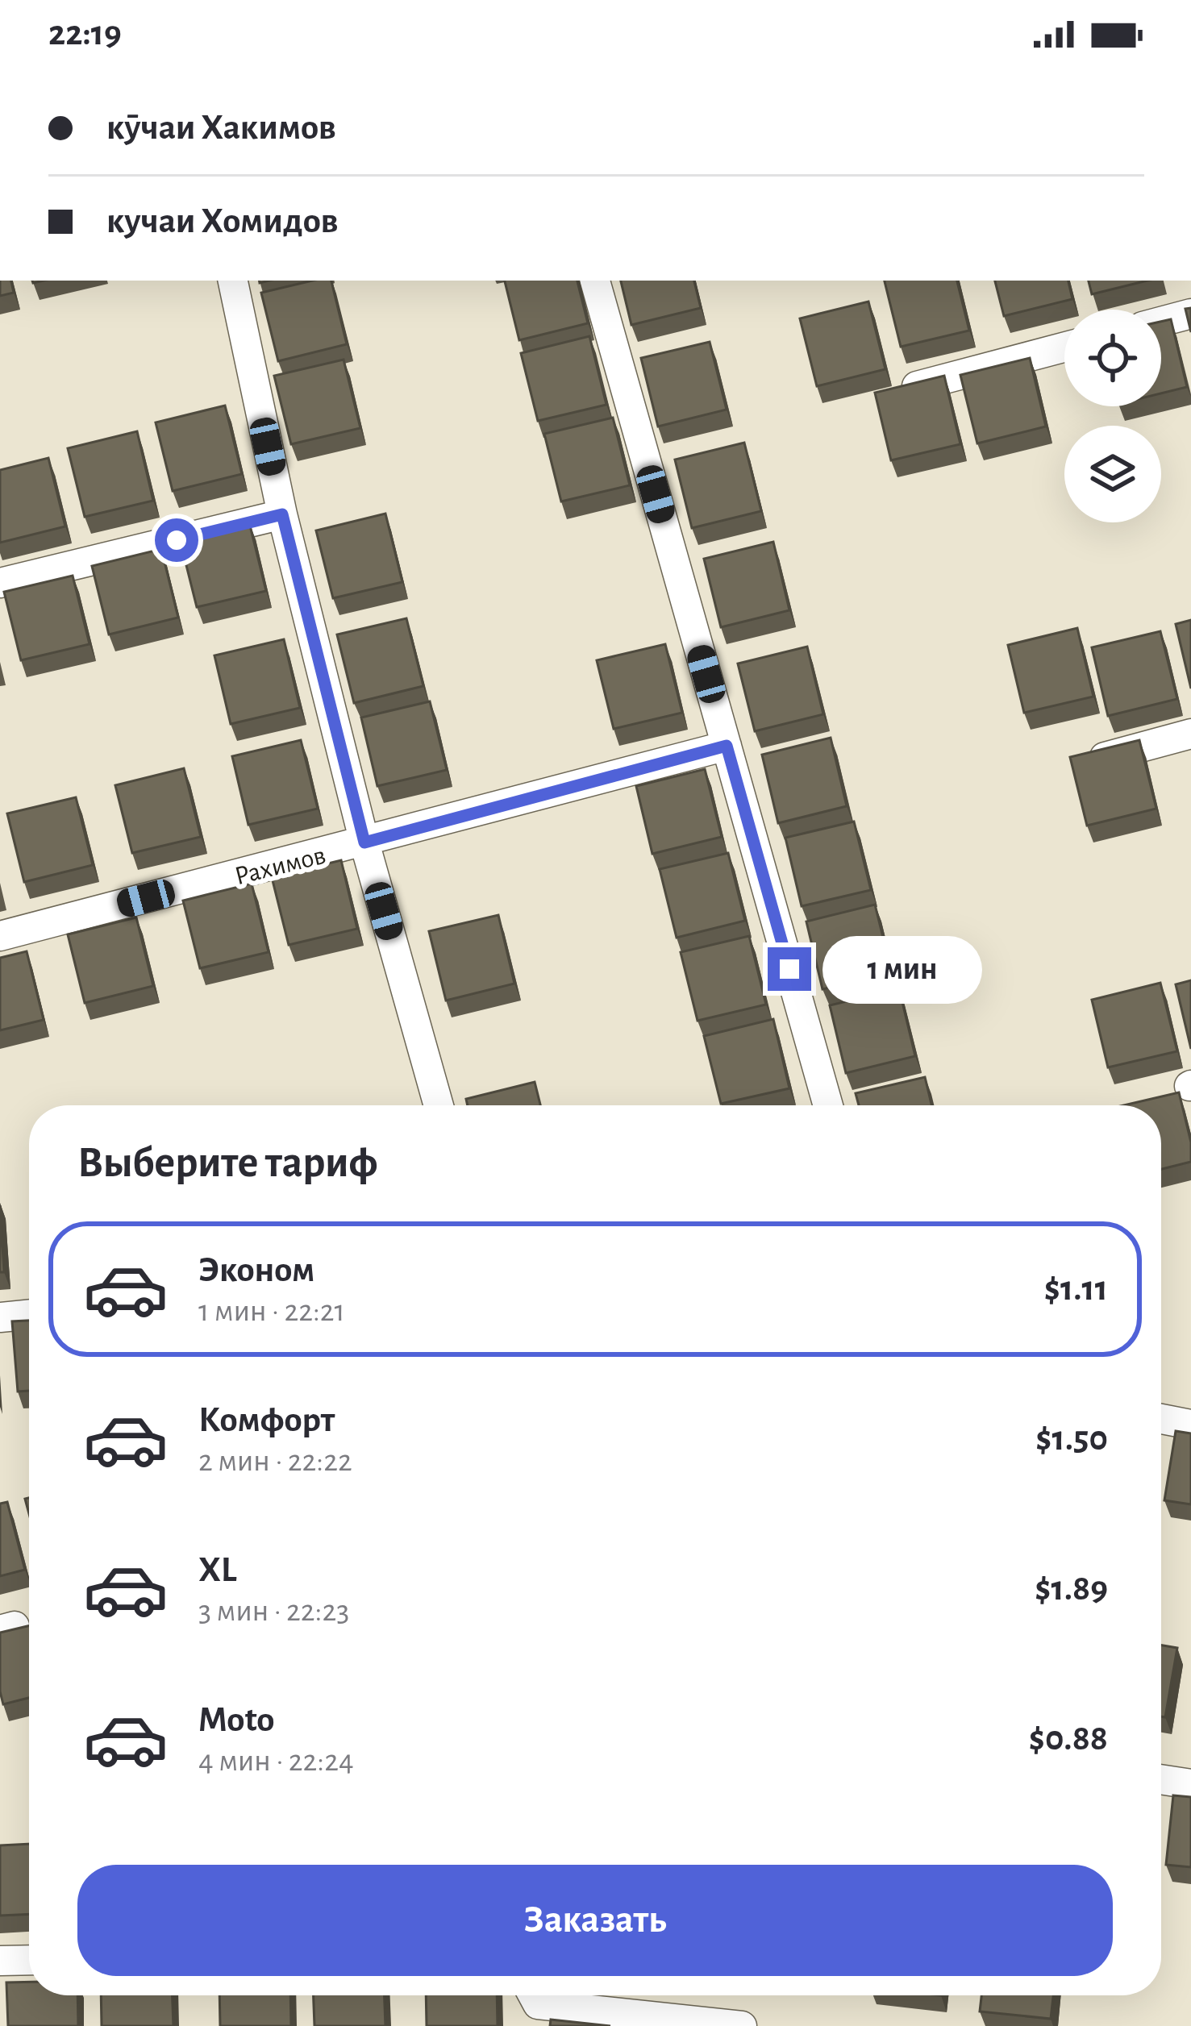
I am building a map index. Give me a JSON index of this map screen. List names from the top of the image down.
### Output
{
  "streets": {
    "street": ["Рахимов"]
  },
  "page": {
    "status": "22:19",
    "banner": ["кӯчаи Хакимов", "кучаи Хомидов"],
    "bubble": "1 мин",
    "heading": "Выберите тариф",
    "list": [
      {
        "name": "Эконом",
        "note": "1 мин · 22:21",
        "value": "$1.11"
      },
      {
        "name": "Комфорт",
        "note": "2 мин · 22:22",
        "value": "$1.50"
      },
      {
        "name": "XL",
        "note": "3 мин · 22:23",
        "value": "$1.89"
      },
      {
        "name": "Moto",
        "note": "4 мин · 22:24",
        "value": "$0.88"
      }
    ],
    "buttons": "Заказать"
  }
}
